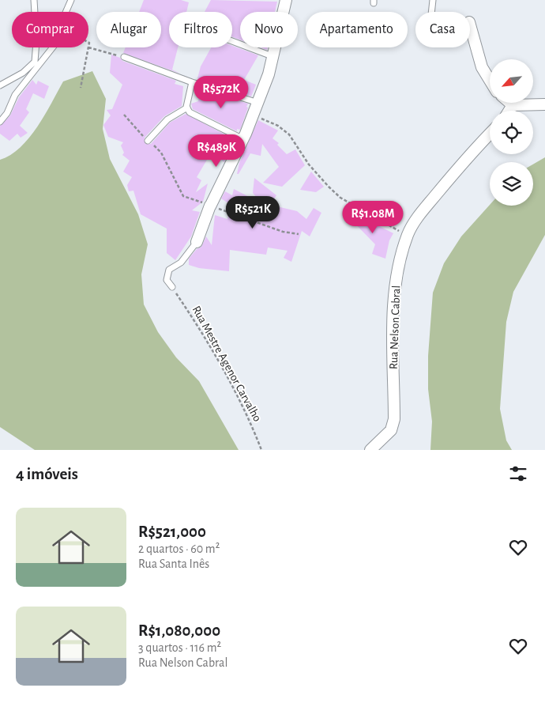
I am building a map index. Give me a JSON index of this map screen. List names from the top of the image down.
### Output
{
  "streets": {
    "street": ["Rua Nelson Cabral"],
    "path": ["Rua Mestre Agenor Carvalho"]
  },
  "north": "bottom left",
  "page": {
    "chip": [
      "Comprar",
      "Alugar",
      "Filtros",
      "Novo",
      "Apartamento",
      "Casa"
    ],
    "price": [
      "R$572K",
      "R$489K",
      "R$521K",
      "R$1.08M"
    ],
    "heading": "4 imóveis",
    "list": [
      {
        "name": "R$521,000",
        "note": "2 quartos · 60 m² · Rua Santa Inês"
      },
      {
        "name": "R$1,080,000",
        "note": "3 quartos · 116 m² · Rua Nelson Cabral"
      }
    ]
  }
}
